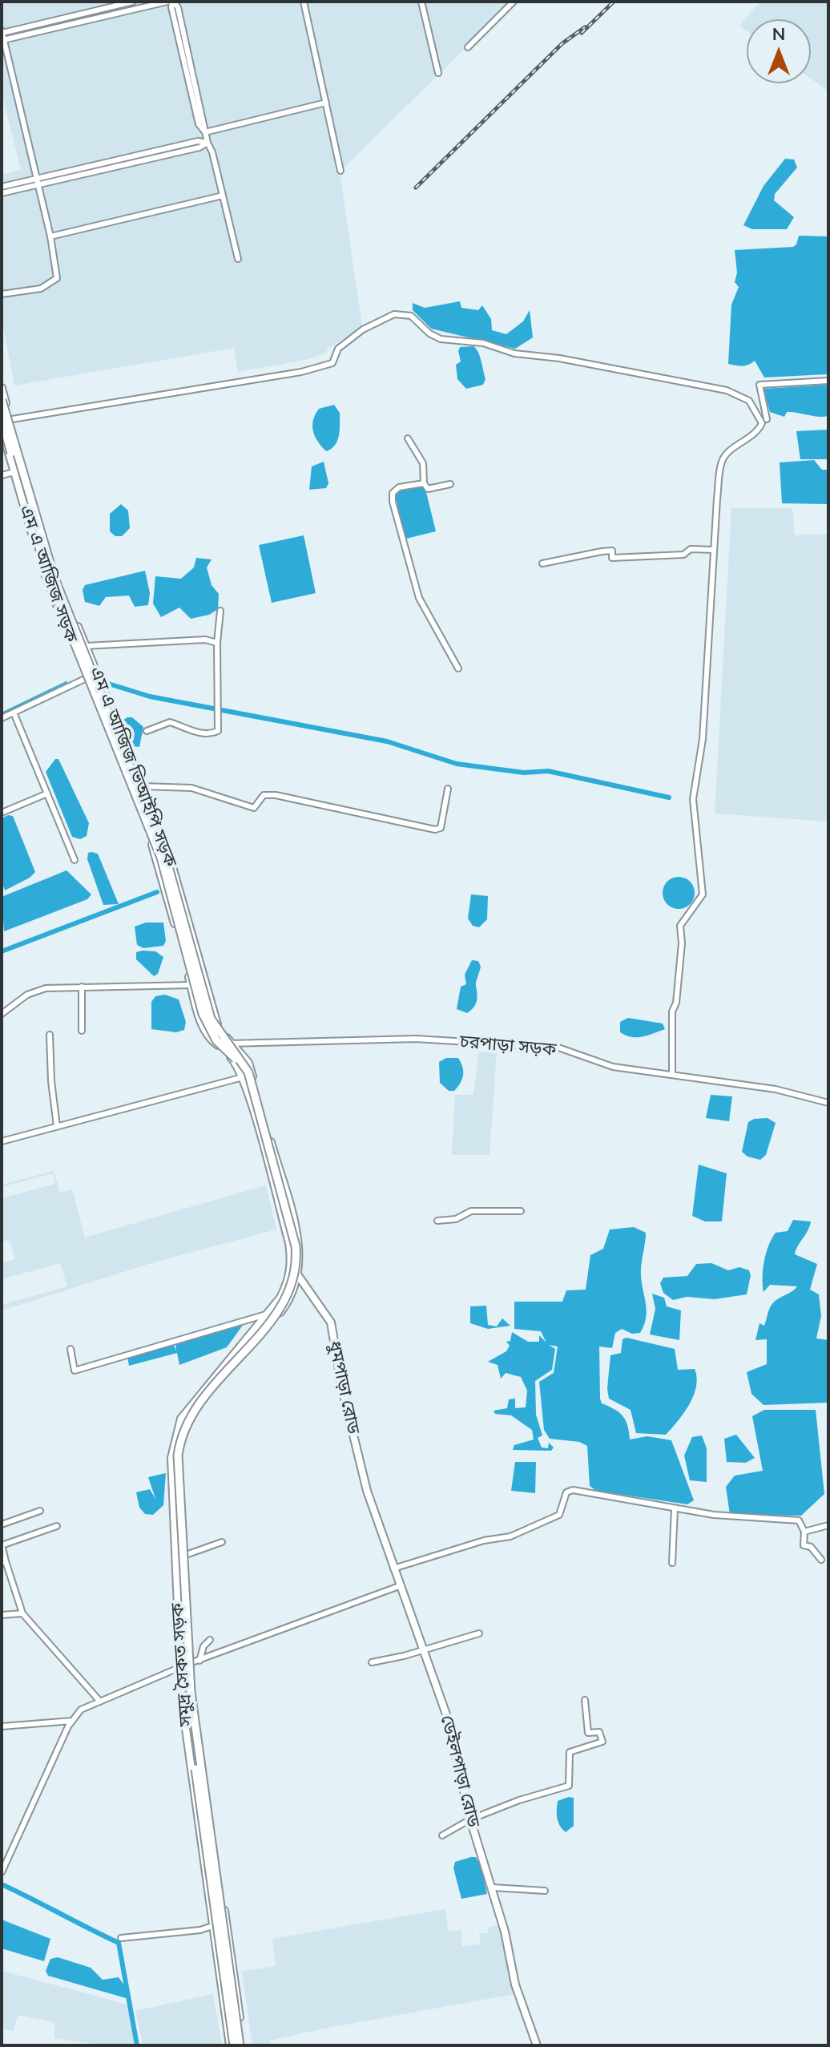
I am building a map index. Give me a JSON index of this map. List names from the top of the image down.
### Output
{
  "streets": {
    "main road": [
      "এম এ আজিজ সড়ক",
      "এম এ আজিজ ভিআইপি সড়ক",
      "ধুমপাড়া রোড",
      "সমুদ্র সৈকত সড়ক",
      "ডেইলপাড়া রোড"
    ],
    "street": ["চরপাড়া সড়ক"]
  },
  "crossings": [
    ["এম এ আজিজ সড়ক", "এম এ আজিজ ভিআইপি সড়ক"],
    ["এম এ আজিজ সড়ক", "চরপাড়া সড়ক"],
    ["এম এ আজিজ ভিআইপি সড়ক", "চরপাড়া সড়ক"],
    ["এম এ আজিজ ভিআইপি সড়ক", "ধুমপাড়া রোড"],
    ["এম এ আজিজ ভিআইপি সড়ক", "সমুদ্র সৈকত সড়ক"],
    ["ধুমপাড়া রোড", "ডেইলপাড়া রোড"]
  ],
  "north": "top"
}
